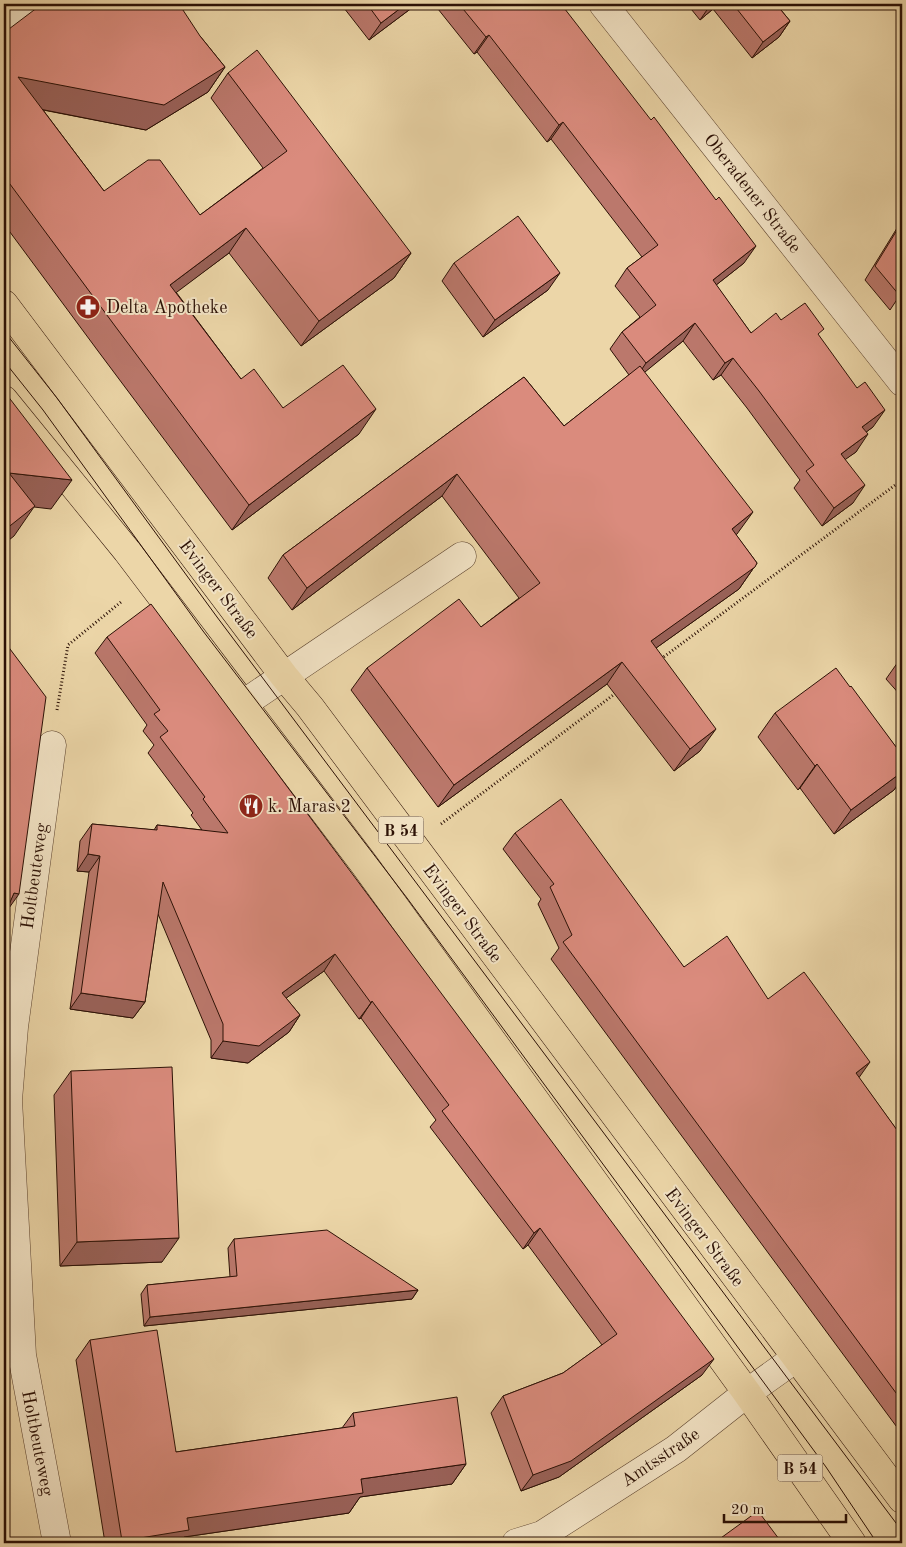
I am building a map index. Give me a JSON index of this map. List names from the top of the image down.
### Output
{
  "streets": {
    "main road": ["Evinger Straße", "B 54"],
    "street": ["Oberadener Straße", "Holtbeuteweg", "Amtsstraße"]
  },
  "crossings": [
    ["Evinger Straße", "Amtsstraße"],
    ["B 54", "Amtsstraße"]
  ],
  "places": {
    "pharmacy": ["Delta Apotheke"],
    "restaurant": ["k. Maras 2"]
  },
  "scale_bar": "20 m"
}
